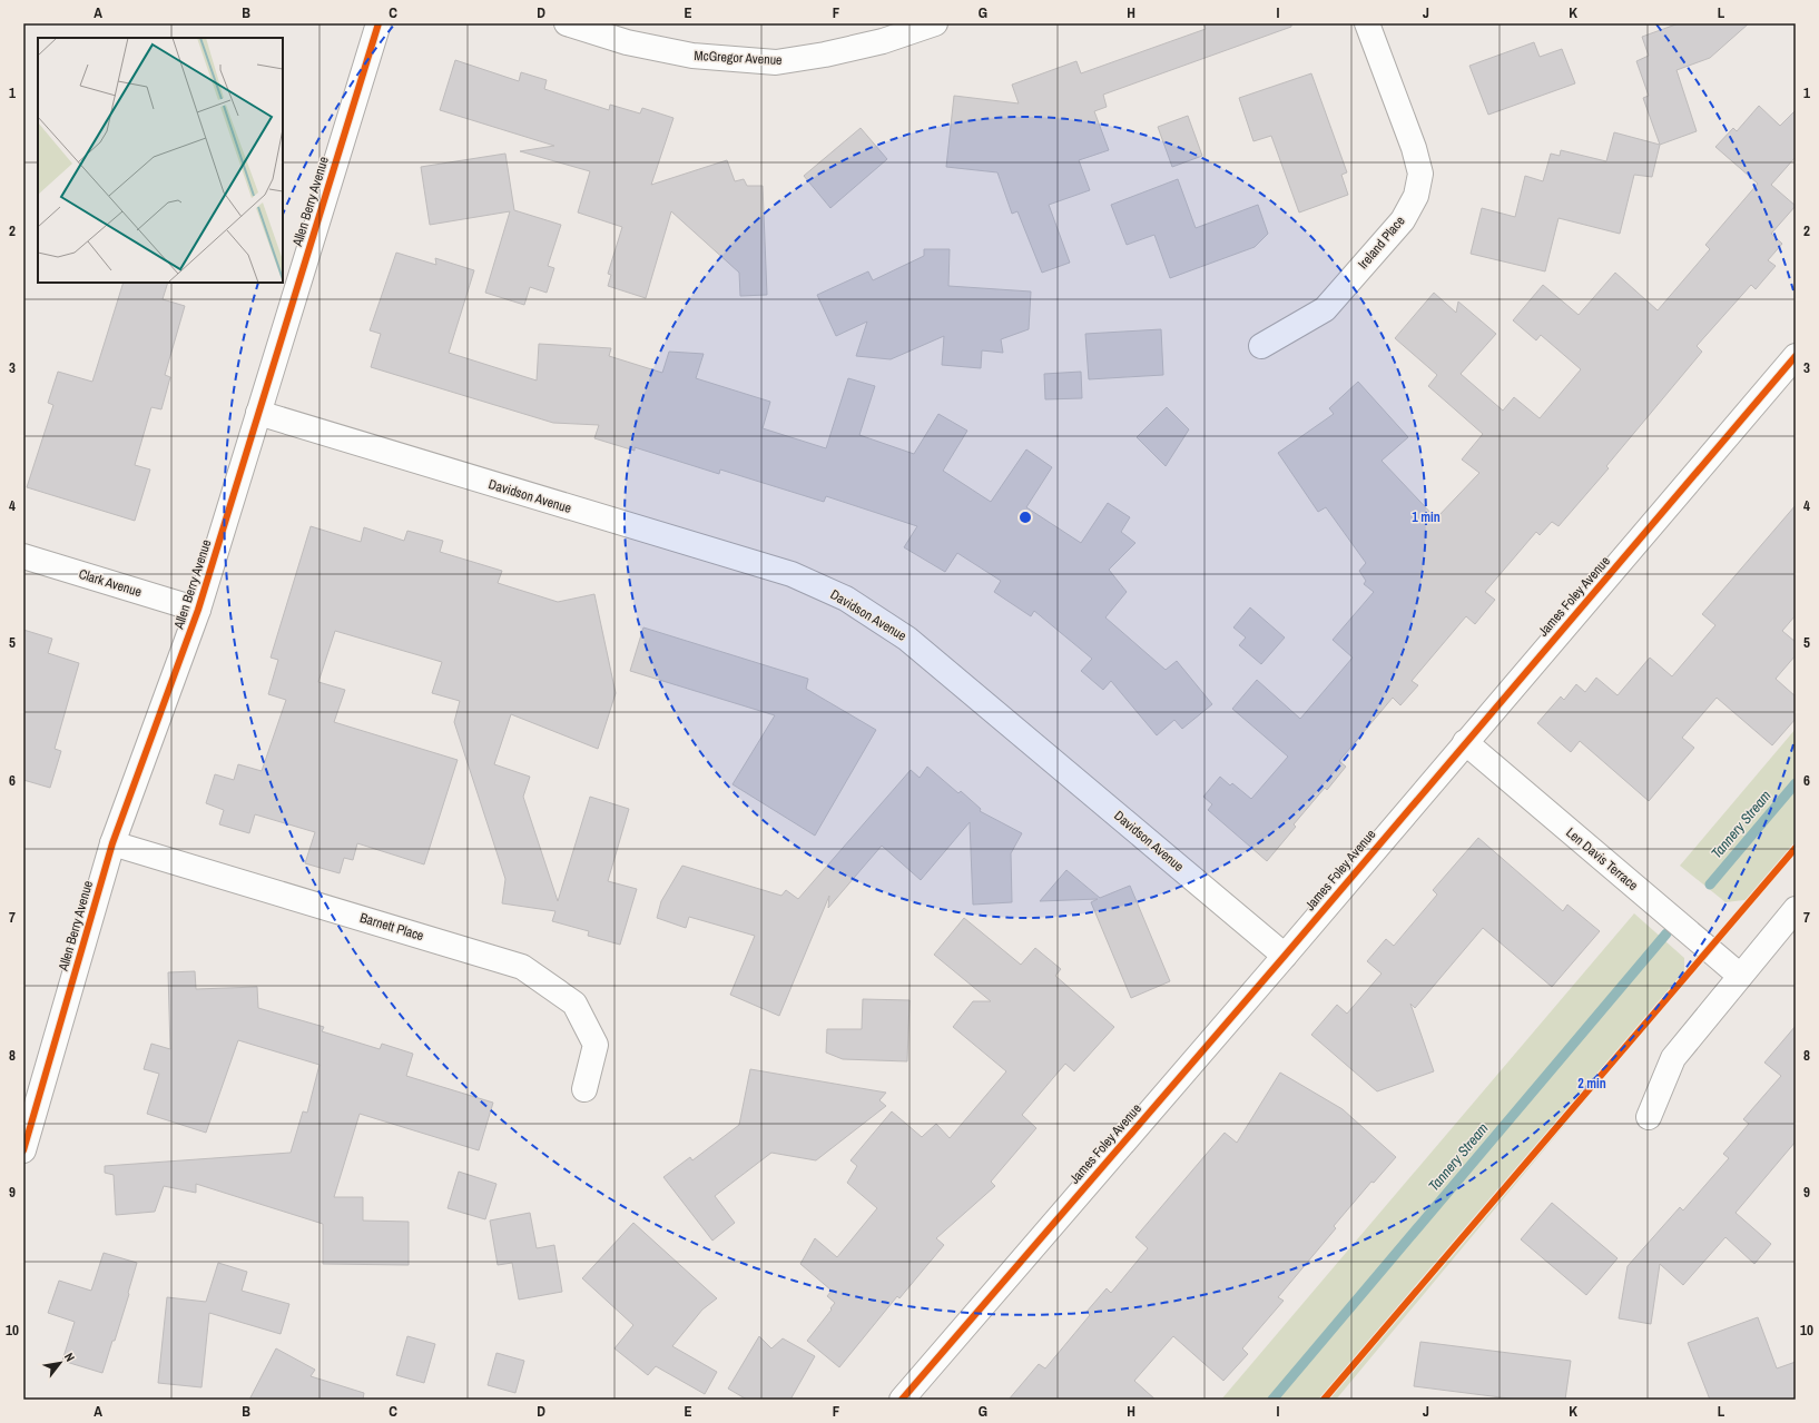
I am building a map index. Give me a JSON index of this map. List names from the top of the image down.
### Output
{
  "streets": {
    "street": [
      "McGregor Avenue",
      "Allen Berry Avenue",
      "Ireland Place",
      "Davidson Avenue",
      "Clark Avenue",
      "James Foley Avenue",
      "Len Davis Terrace",
      "Barnett Place"
    ]
  },
  "crossings": [
    ["Allen Berry Avenue", "Davidson Avenue"],
    ["Allen Berry Avenue", "Clark Avenue"],
    ["Allen Berry Avenue", "Barnett Place"],
    ["Davidson Avenue", "James Foley Avenue"],
    ["James Foley Avenue", "Len Davis Terrace"]
  ],
  "water": ["Tannery Stream"],
  "north": "top right",
  "grid": {
    "columns": [
      "A",
      "B",
      "C",
      "D",
      "E",
      "F",
      "G",
      "H",
      "I",
      "J",
      "K",
      "L"
    ],
    "rows": [
      "1",
      "2",
      "3",
      "4",
      "5",
      "6",
      "7",
      "8",
      "9",
      "10"
    ]
  },
  "rings": ["1 min", "2 min"]
}
